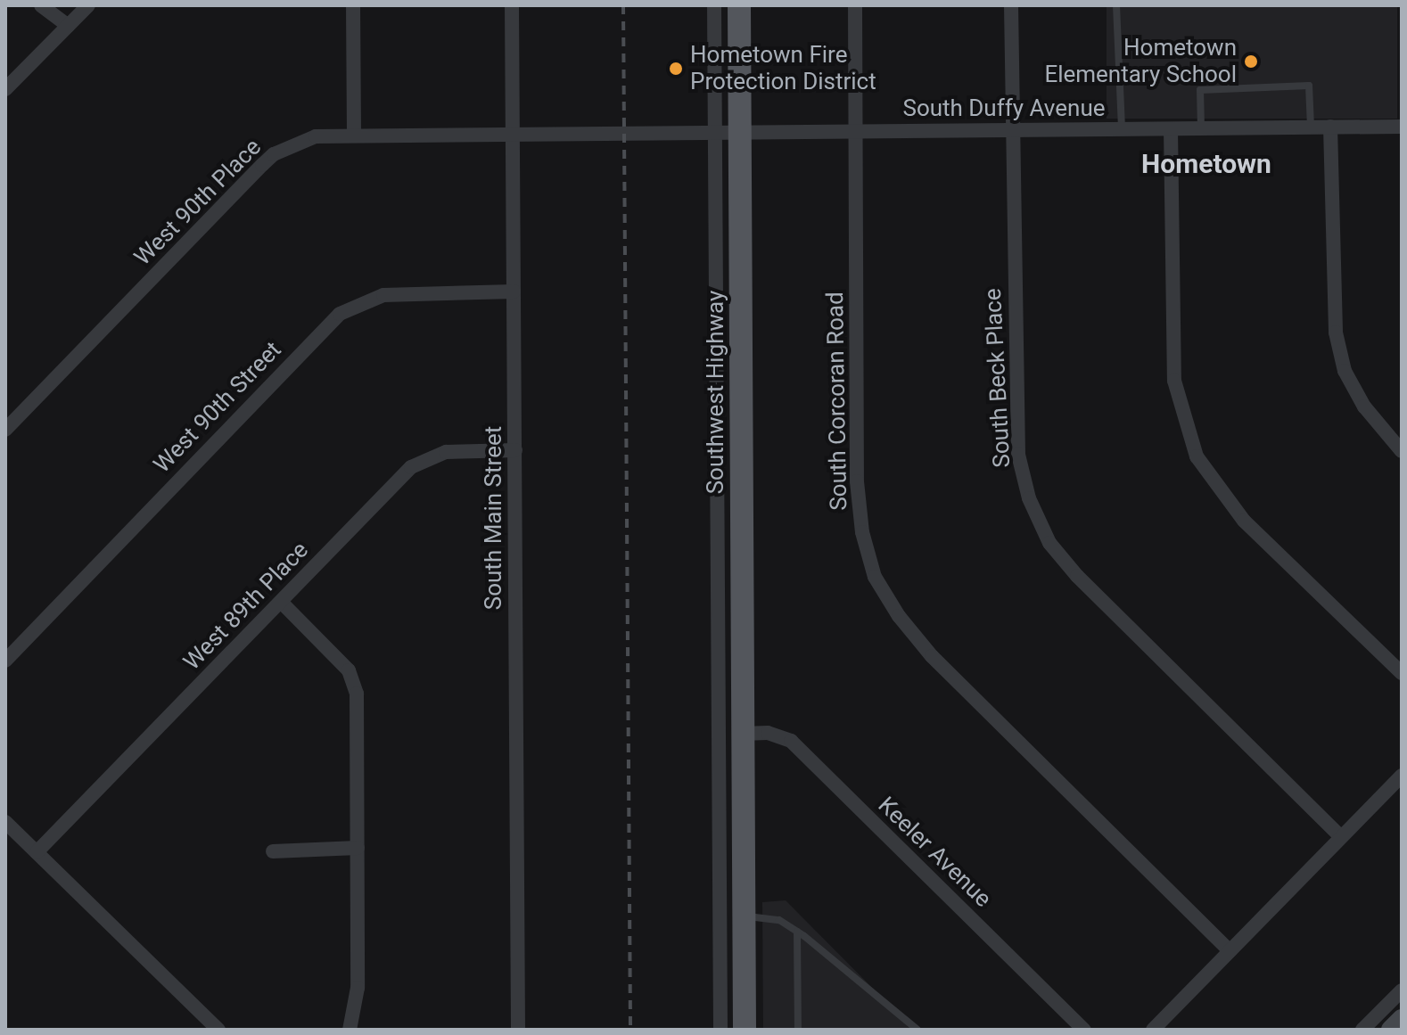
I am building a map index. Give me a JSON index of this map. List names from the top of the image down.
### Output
{
  "streets": {
    "main road": ["Southwest Highway"],
    "street": [
      "South Duffy Avenue",
      "West 90th Place",
      "South Beck Place",
      "South Corcoran Road",
      "West 90th Street",
      "South Main Street",
      "West 89th Place",
      "Keeler Avenue"
    ]
  },
  "crossings": [
    ["South Duffy Avenue", "West 90th Place"],
    ["South Duffy Avenue", "South Beck Place"],
    ["South Duffy Avenue", "Southwest Highway"],
    ["South Duffy Avenue", "South Corcoran Road"],
    ["West 90th Place", "South Main Street"],
    ["Southwest Highway", "Keeler Avenue"],
    ["West 90th Street", "South Main Street"],
    ["South Main Street", "West 89th Place"]
  ],
  "districts": ["Hometown"],
  "places": ["Hometown Elementary School", "Hometown Fire Protection District"]
}
